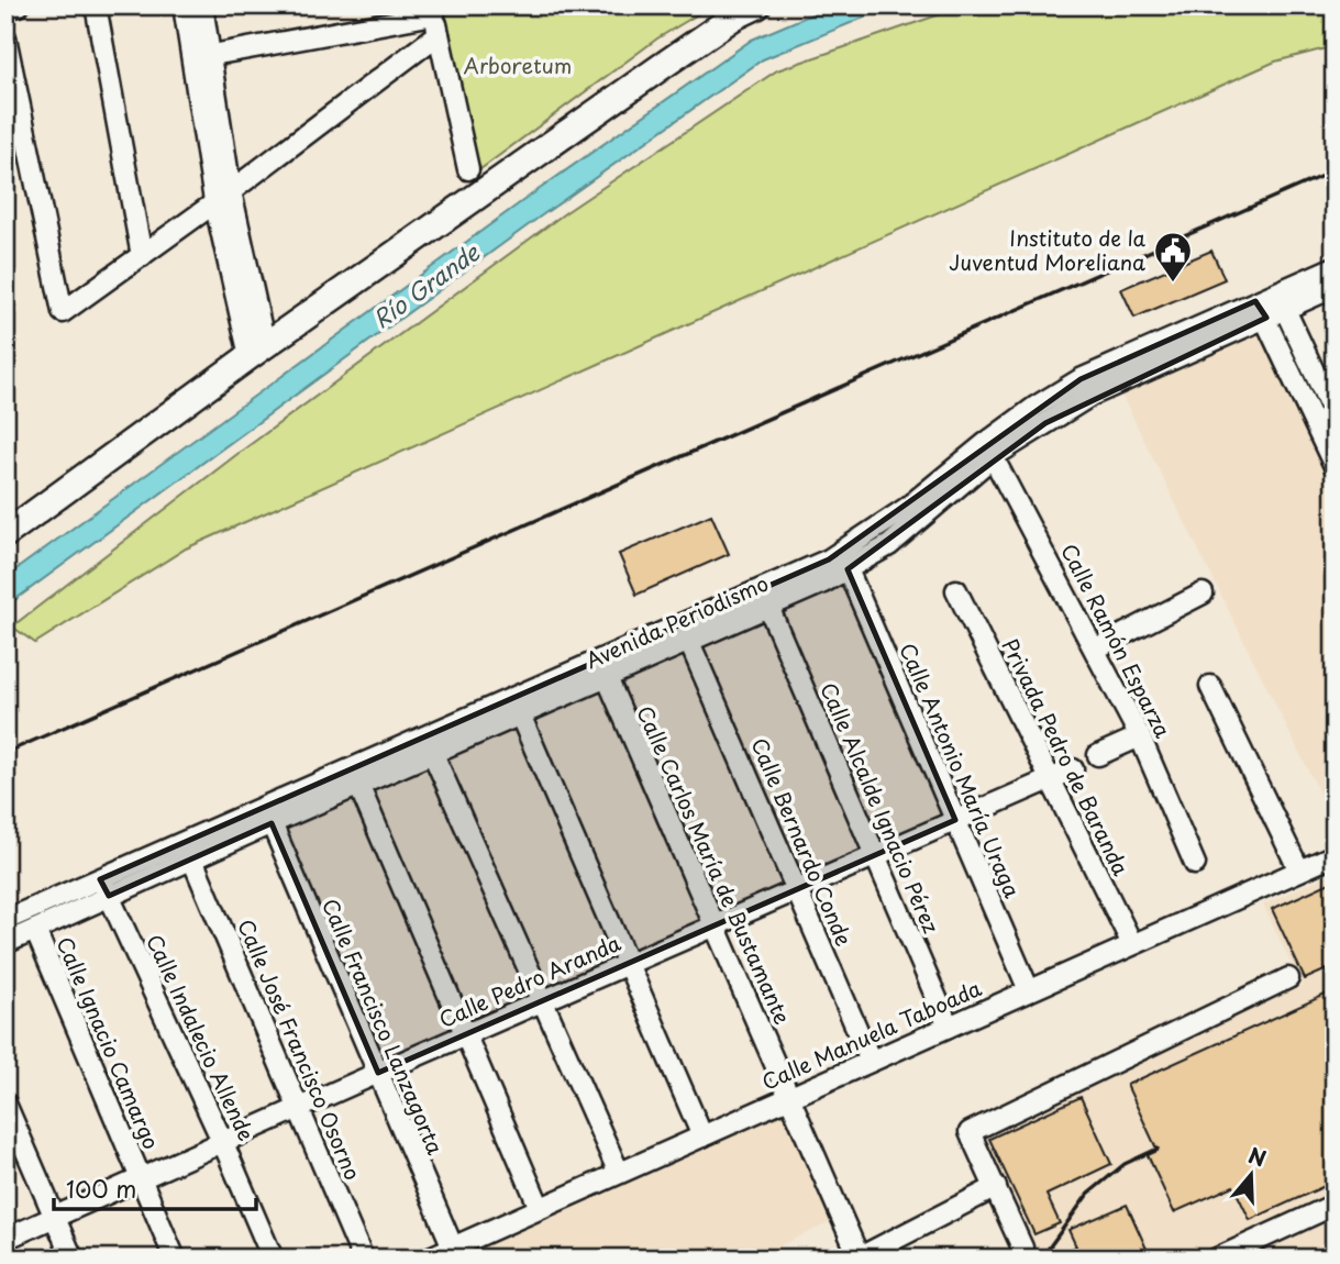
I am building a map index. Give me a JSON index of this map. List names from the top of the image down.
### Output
{
  "streets": {
    "street": [
      "Avenida Periodismo",
      "Calle Ramón Esparza",
      "Privada Pedro de Baranda",
      "Calle Antonio María Uraga",
      "Calle Alcalde Ignacio Pérez",
      "Calle Bernardo Conde",
      "Calle Carlos María de Bustamante",
      "Calle Pedro Aranda",
      "Calle Francisco Lanzagorta",
      "Calle Manuela Taboada",
      "Calle Indalecio Allende",
      "Calle Ignacio Camargo",
      "Calle José Francisco Osorno"
    ]
  },
  "crossings": [
    ["Avenida Periodismo", "Calle Ramón Esparza"],
    ["Avenida Periodismo", "Calle Antonio María Uraga"],
    ["Avenida Periodismo", "Calle Alcalde Ignacio Pérez"],
    ["Avenida Periodismo", "Calle Bernardo Conde"],
    ["Avenida Periodismo", "Calle Carlos María de Bustamante"],
    ["Avenida Periodismo", "Calle Francisco Lanzagorta"],
    ["Avenida Periodismo", "Calle Indalecio Allende"],
    ["Avenida Periodismo", "Calle Ignacio Camargo"],
    ["Avenida Periodismo", "Calle José Francisco Osorno"],
    ["Privada Pedro de Baranda", "Calle Pedro Aranda"],
    ["Privada Pedro de Baranda", "Calle Manuela Taboada"],
    ["Calle Antonio María Uraga", "Calle Pedro Aranda"],
    ["Calle Antonio María Uraga", "Calle Manuela Taboada"],
    ["Calle Alcalde Ignacio Pérez", "Calle Pedro Aranda"],
    ["Calle Alcalde Ignacio Pérez", "Calle Manuela Taboada"],
    ["Calle Bernardo Conde", "Calle Pedro Aranda"],
    ["Calle Bernardo Conde", "Calle Manuela Taboada"],
    ["Calle Carlos María de Bustamante", "Calle Pedro Aranda"],
    ["Calle Carlos María de Bustamante", "Calle Manuela Taboada"],
    ["Calle Pedro Aranda", "Calle Francisco Lanzagorta"],
    ["Calle Pedro Aranda", "Calle Indalecio Allende"],
    ["Calle Pedro Aranda", "Calle Ignacio Camargo"],
    ["Calle Pedro Aranda", "Calle José Francisco Osorno"],
    ["Calle Francisco Lanzagorta", "Calle Manuela Taboada"]
  ],
  "water": ["Río Grande"],
  "parks": ["Arboretum"],
  "places": {
    "public building": ["Instituto de la Juventud Moreliana"]
  },
  "scale_bar": "100 m",
  "north": "top"
}
